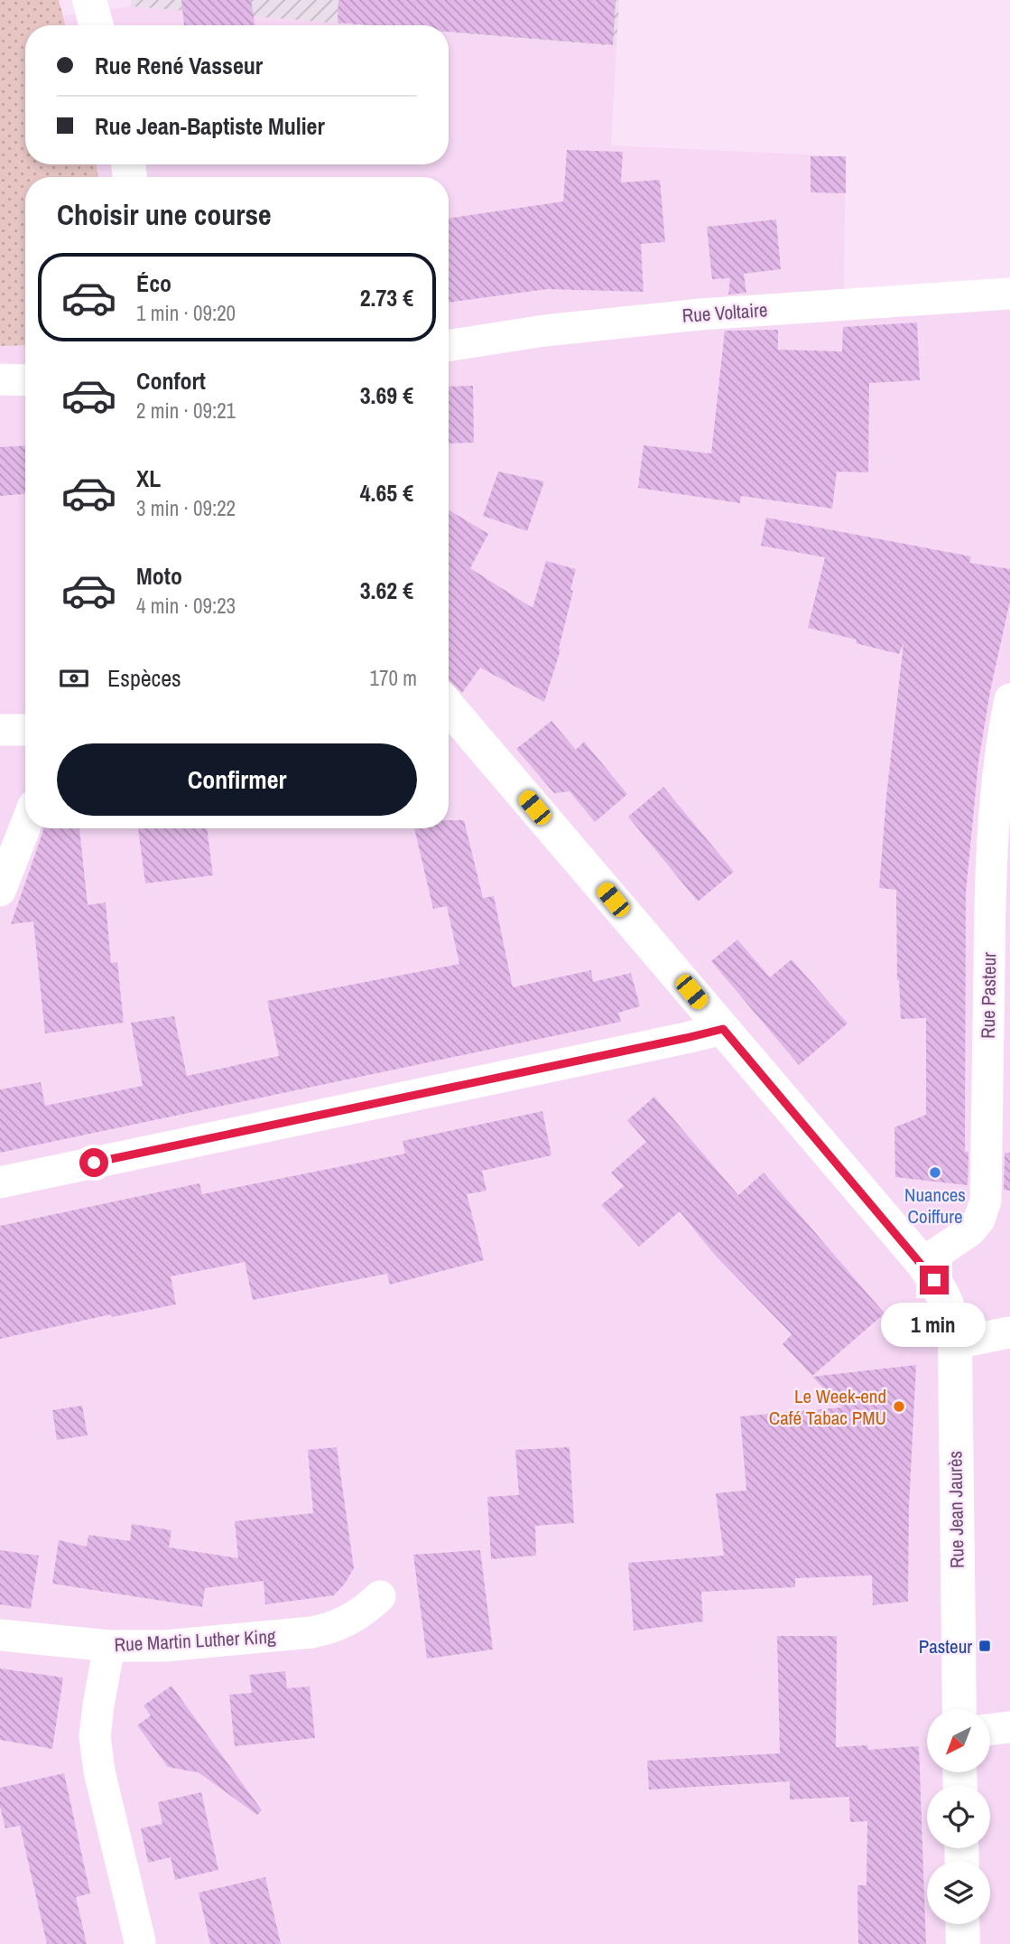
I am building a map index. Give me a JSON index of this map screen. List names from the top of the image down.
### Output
{
  "streets": {
    "main road": ["Rue Jean Jaurès"],
    "street": ["Rue Voltaire", "Rue Pasteur", "Rue Martin Luther King"]
  },
  "crossings": [
    ["Rue Pasteur", "Rue Jean Jaurès"]
  ],
  "places": {
    "other": ["Nuances Coiffure", "Le Week-end Café Tabac PMU"],
    "transit": ["Pasteur"]
  },
  "north": "bottom left",
  "page": {
    "banner": ["Rue René Vasseur", "Rue Jean-Baptiste Mulier"],
    "heading": "Choisir une course",
    "list": [
      {
        "name": "Éco",
        "note": "1 min · 09:20",
        "value": "2.73 €"
      },
      {
        "name": "Confort",
        "note": "2 min · 09:21",
        "value": "3.69 €"
      },
      {
        "name": "XL",
        "note": "3 min · 09:22",
        "value": "4.65 €"
      },
      {
        "name": "Moto",
        "note": "4 min · 09:23",
        "value": "3.62 €"
      }
    ],
    "pay": ["Espèces", "170 m"],
    "buttons": "Confirmer",
    "bubble": "1 min"
  }
}
